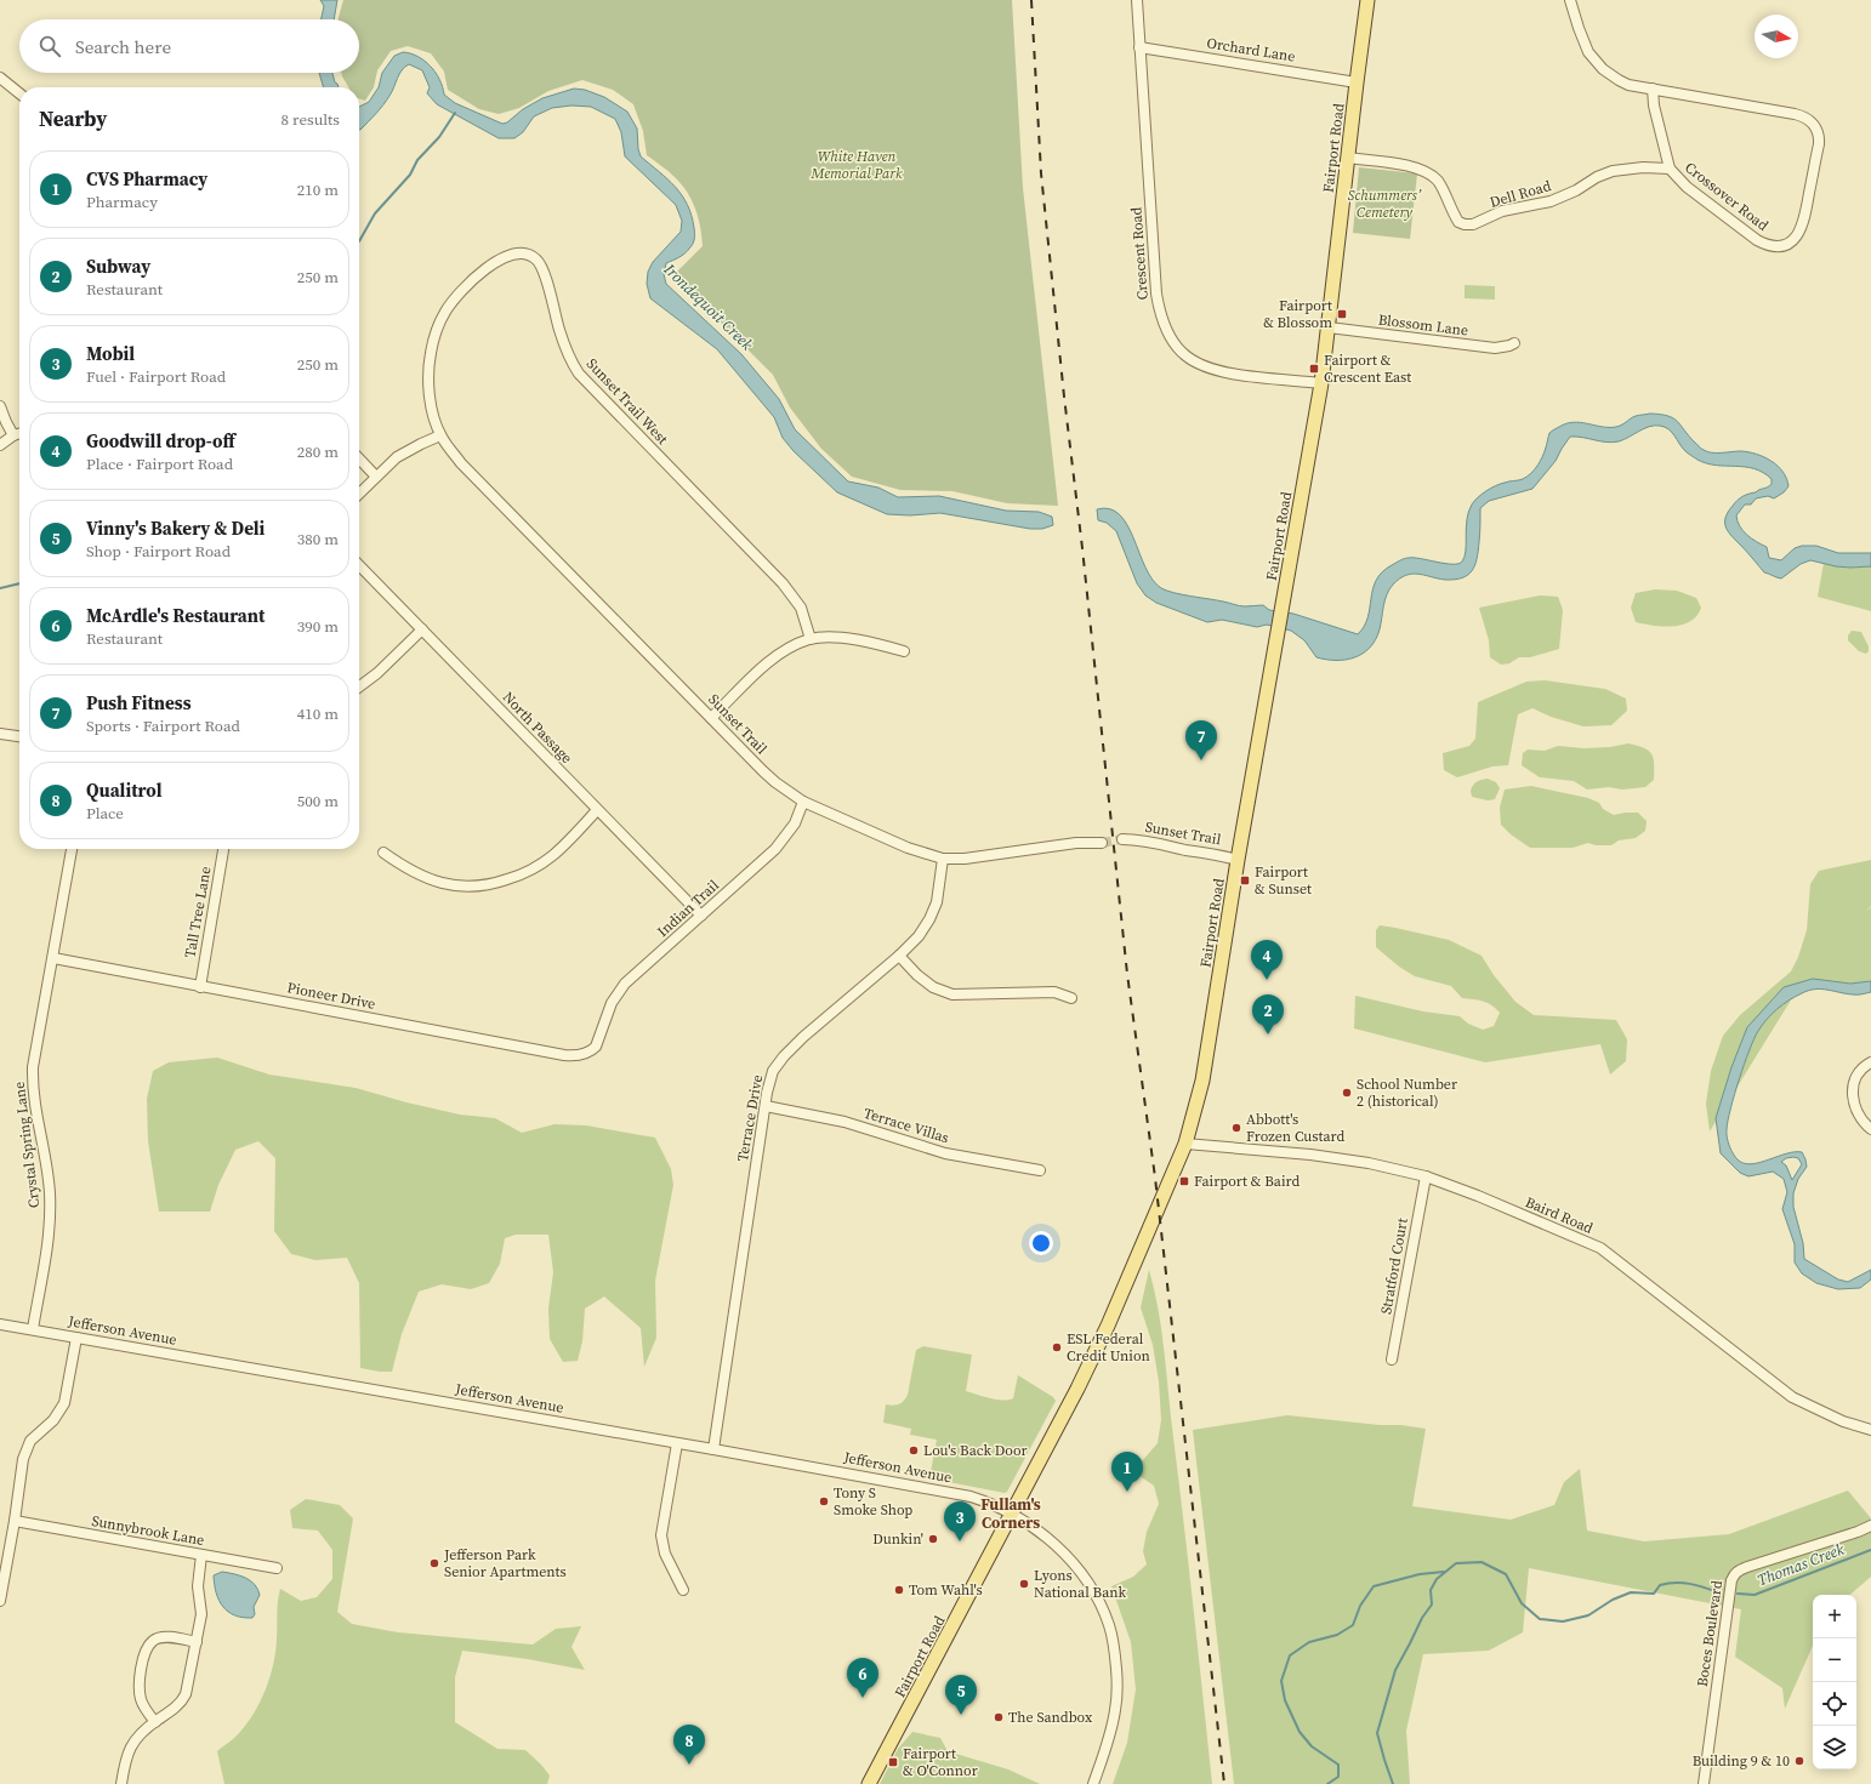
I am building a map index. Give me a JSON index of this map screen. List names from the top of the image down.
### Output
{
  "streets": {
    "main road": ["Fairport Road"],
    "street": [
      "Orchard Lane",
      "Dell Road",
      "Crossover Road",
      "Crescent Road",
      "Blossom Lane",
      "Sunset Trail West",
      "Sunset Trail",
      "North Passage",
      "Indian Trail",
      "Tall Tree Lane",
      "Pioneer Drive",
      "Terrace Drive",
      "Terrace Villas",
      "Crystal Spring Lane",
      "Baird Road",
      "Stratford Court",
      "Jefferson Avenue",
      "Sunnybrook Lane",
      "Boces Boulevard"
    ]
  },
  "crossings": [
    ["Orchard Lane", "Fairport Road"],
    ["Orchard Lane", "Crescent Road"],
    ["Fairport Road", "Dell Road"],
    ["Fairport Road", "Crescent Road"],
    ["Fairport Road", "Blossom Lane"],
    ["Fairport Road", "Sunset Trail"],
    ["Fairport Road", "Baird Road"],
    ["Fairport Road", "Jefferson Avenue"],
    ["Dell Road", "Crossover Road"],
    ["Sunset Trail West", "Sunset Trail"],
    ["Sunset Trail", "Indian Trail"],
    ["Sunset Trail", "Terrace Drive"],
    ["North Passage", "Indian Trail"],
    ["Indian Trail", "Pioneer Drive"],
    ["Tall Tree Lane", "Pioneer Drive"],
    ["Pioneer Drive", "Crystal Spring Lane"],
    ["Terrace Drive", "Terrace Villas"],
    ["Terrace Drive", "Jefferson Avenue"],
    ["Crystal Spring Lane", "Jefferson Avenue"],
    ["Baird Road", "Stratford Court"]
  ],
  "districts": ["Fullam's Corners"],
  "water": ["Irondequoit Creek", "Thomas Creek"],
  "parks": ["White Haven Memorial Park", "Schummers’ Cemetery"],
  "places": {
    "transit": [
      "Fairport & Blossom",
      "Fairport & Crescent East",
      "Fairport & Sunset",
      "Fairport & Baird",
      "Fairport & O'Connor"
    ],
    "other": [
      "School Number 2 (historical)",
      "Abbott's Frozen Custard",
      "ESL Federal Credit Union",
      "Lou's Back Door",
      "Tony S Smoke Shop",
      "Dunkin'",
      "Jefferson Park Senior Apartments",
      "Lyons National Bank",
      "Tom Wahl's",
      "The Sandbox",
      "Building 9 & 10"
    ]
  },
  "north": "right",
  "page": {
    "search": "Search here",
    "heading": ["Nearby", "8 results"],
    "list": [
      {
        "mark": "1",
        "name": "CVS Pharmacy",
        "note": "Pharmacy",
        "value": "210 m"
      },
      {
        "mark": "2",
        "name": "Subway",
        "note": "Restaurant",
        "value": "250 m"
      },
      {
        "mark": "3",
        "name": "Mobil",
        "note": "Fuel · Fairport Road",
        "value": "250 m"
      },
      {
        "mark": "4",
        "name": "Goodwill drop-off",
        "note": "Place · Fairport Road",
        "value": "280 m"
      },
      {
        "mark": "5",
        "name": "Vinny's Bakery & Deli",
        "note": "Shop · Fairport Road",
        "value": "380 m"
      },
      {
        "mark": "6",
        "name": "McArdle's Restaurant",
        "note": "Restaurant",
        "value": "390 m"
      },
      {
        "mark": "7",
        "name": "Push Fitness",
        "note": "Sports · Fairport Road",
        "value": "410 m"
      },
      {
        "mark": "8",
        "name": "Qualitrol",
        "note": "Place",
        "value": "500 m"
      }
    ],
    "pins": [
      "7",
      "4",
      "2",
      "1",
      "3",
      "6",
      "5",
      "8"
    ],
    "map_buttons": ["+", "−"]
  }
}
